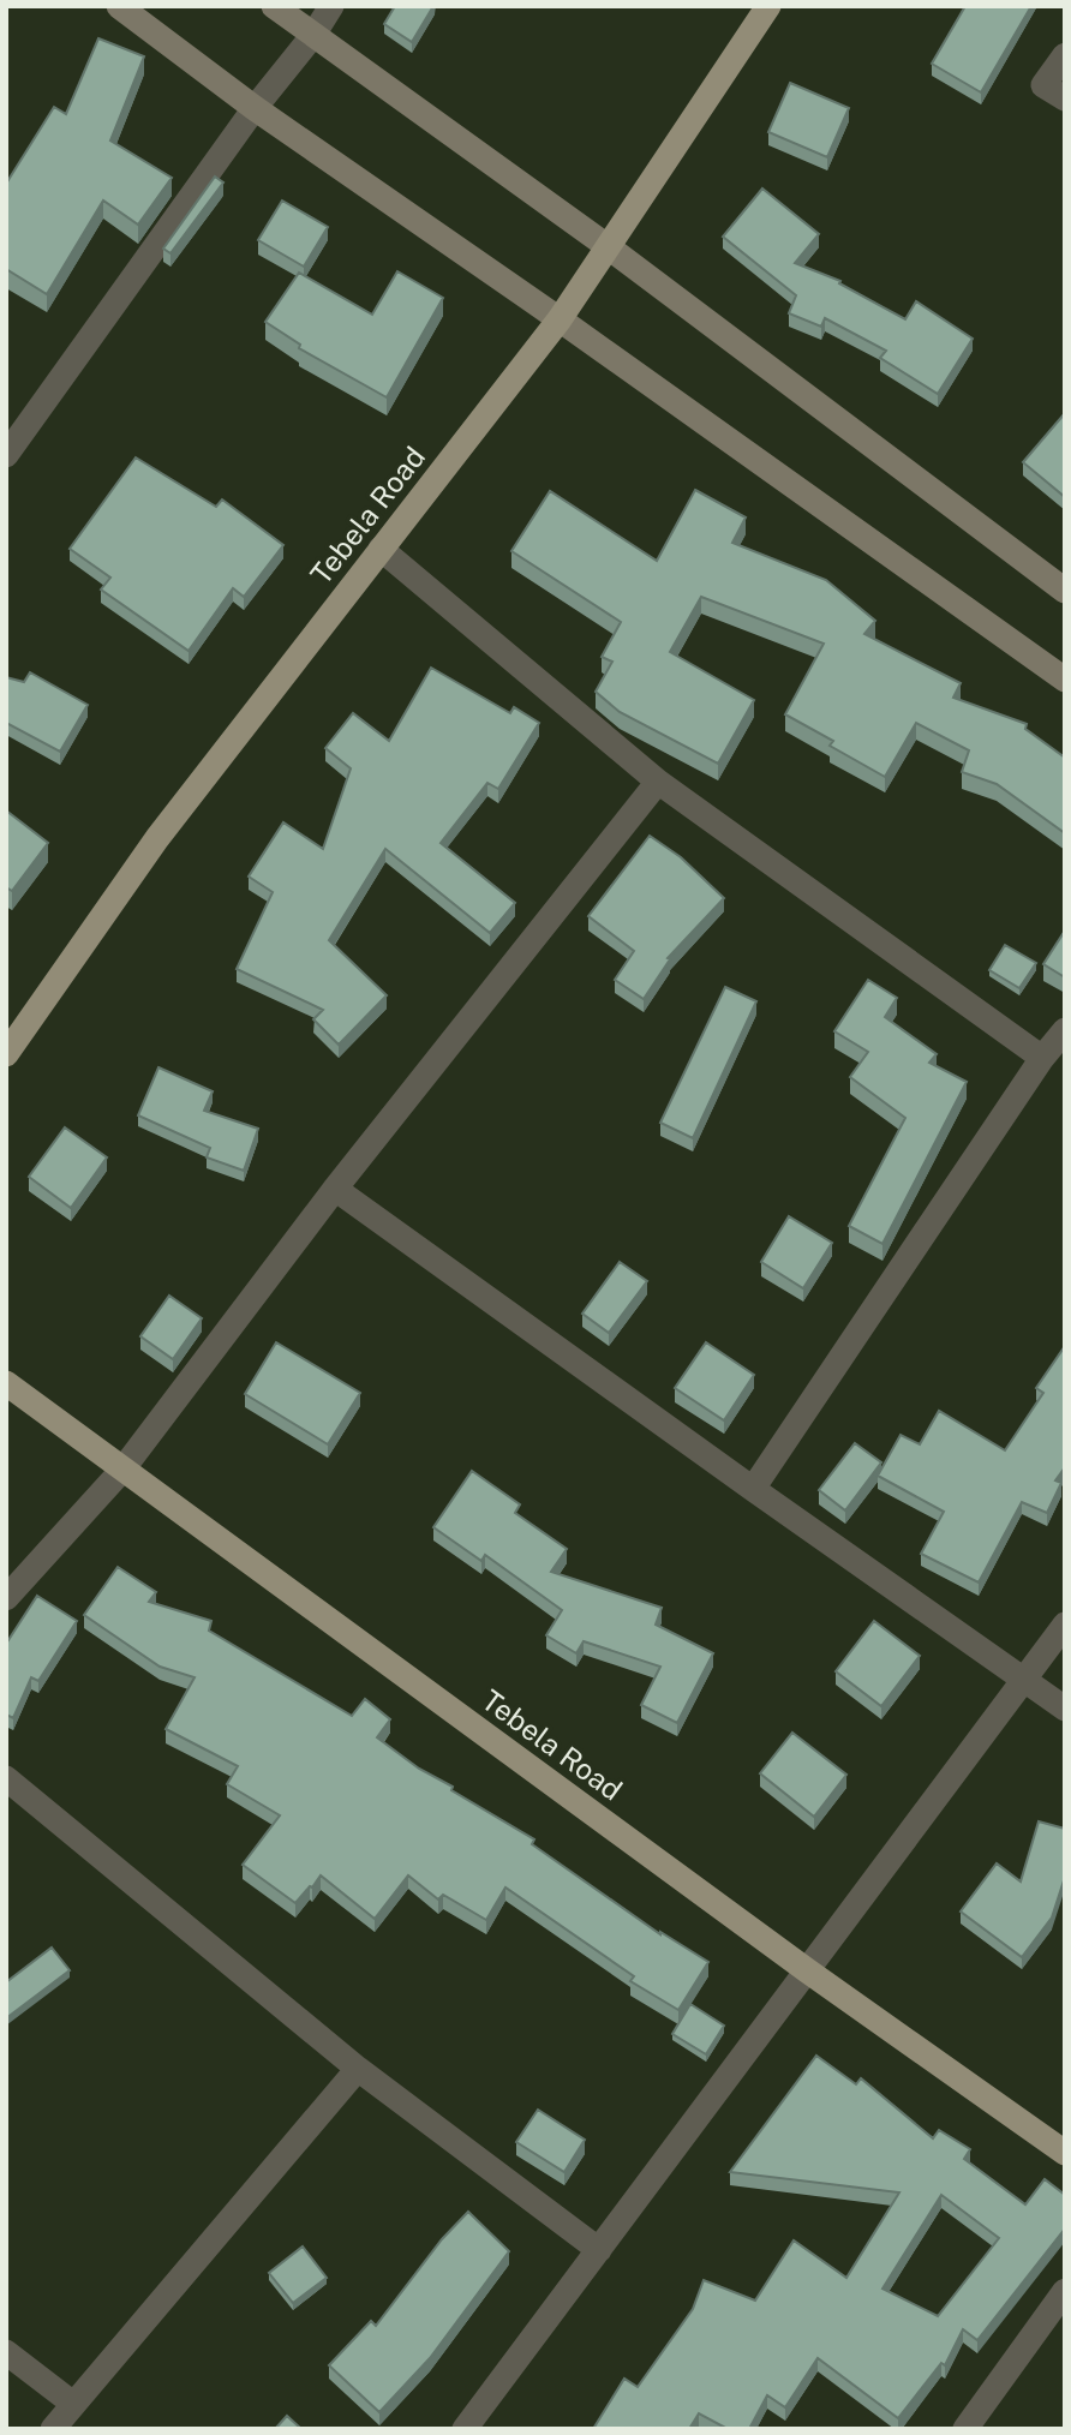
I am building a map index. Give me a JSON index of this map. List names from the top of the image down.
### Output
{
  "streets": {
    "main road": ["Tebela Road"]
  }
}
